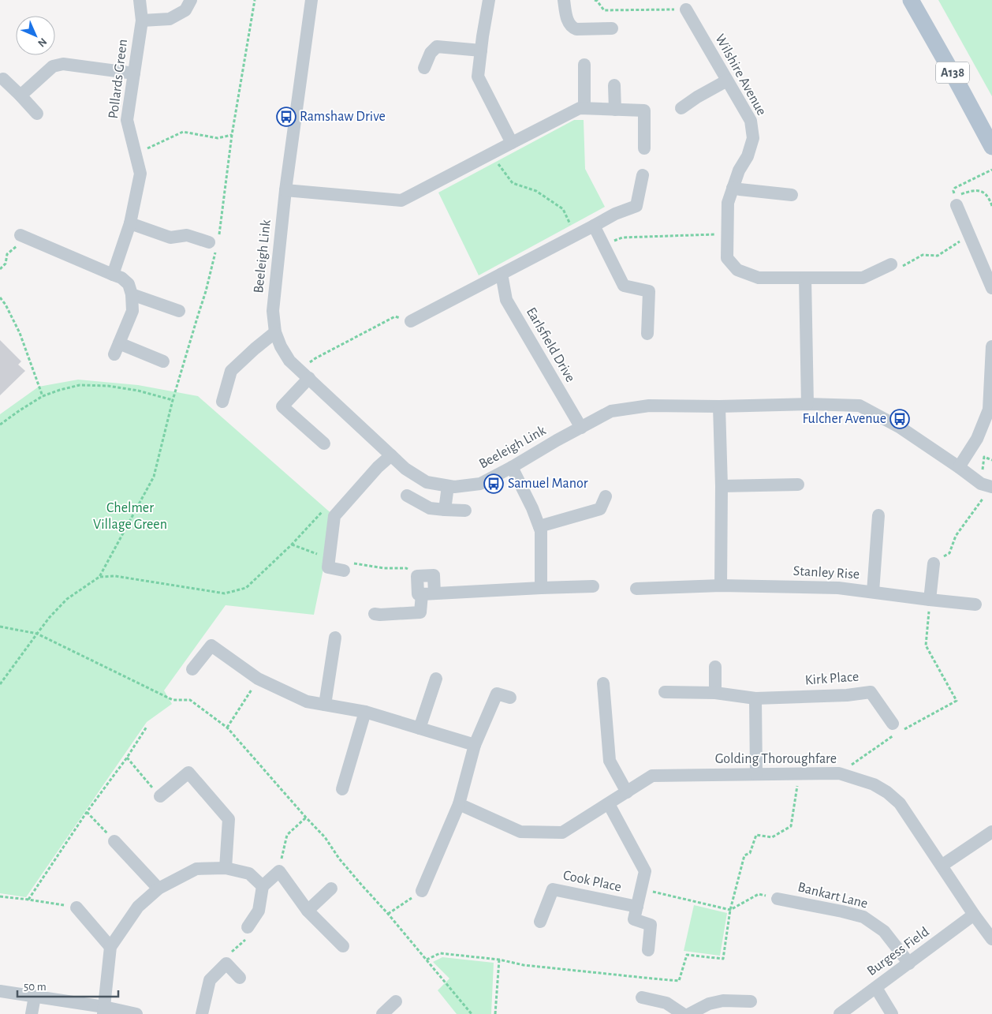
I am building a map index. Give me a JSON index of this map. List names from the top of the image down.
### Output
{
  "streets": {
    "main road": ["A138"],
    "street": [
      "Wilshire Avenue",
      "Pollards Green",
      "Beeleigh Link",
      "Earlsfield Drive",
      "Stanley Rise",
      "Kirk Place",
      "Golding Thoroughfare",
      "Cook Place",
      "Bankart Lane",
      "Burgess Field"
    ]
  },
  "crossings": [
    ["Beeleigh Link", "Earlsfield Drive"],
    ["Golding Thoroughfare", "Cook Place"],
    ["Golding Thoroughfare", "Burgess Field"],
    ["Bankart Lane", "Burgess Field"]
  ],
  "parks": ["Chelmer Village Green"],
  "places": {
    "bus stop": ["Ramshaw Drive", "Fulcher Avenue", "Samuel Manor"]
  },
  "scale_bar": "50 m",
  "north": "bottom right"
}
